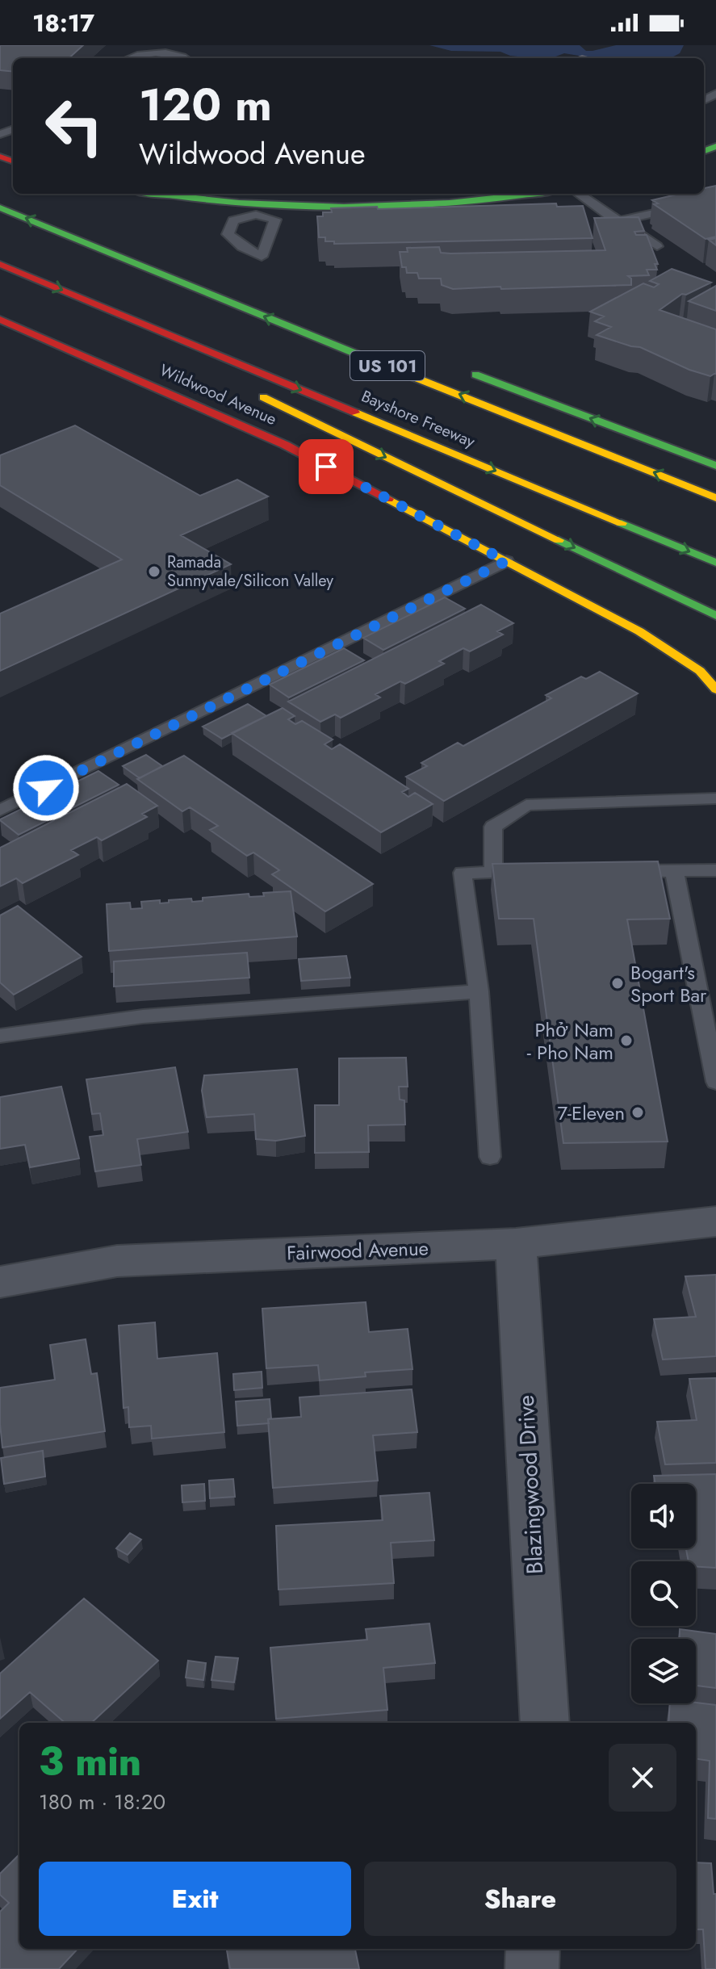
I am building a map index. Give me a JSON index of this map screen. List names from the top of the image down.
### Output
{
  "streets": {
    "main road": ["US 101", "Wildwood Avenue", "Bayshore Freeway"],
    "street": ["Fairwood Avenue", "Blazingwood Drive"]
  },
  "crossings": [
    ["Fairwood Avenue", "Blazingwood Drive"]
  ],
  "places": [
    "Ramada Sunnyvale/Silicon Valley",
    "Bogart's Sport Bar",
    "Phở Nam - Pho Nam",
    "7-Eleven"
  ],
  "page": {
    "status": "18:17",
    "turn": ["120 m", "Wildwood Avenue"],
    "heading": ["3 min", "180 m · 18:20"],
    "buttons": ["Exit", "Share"]
  }
}
